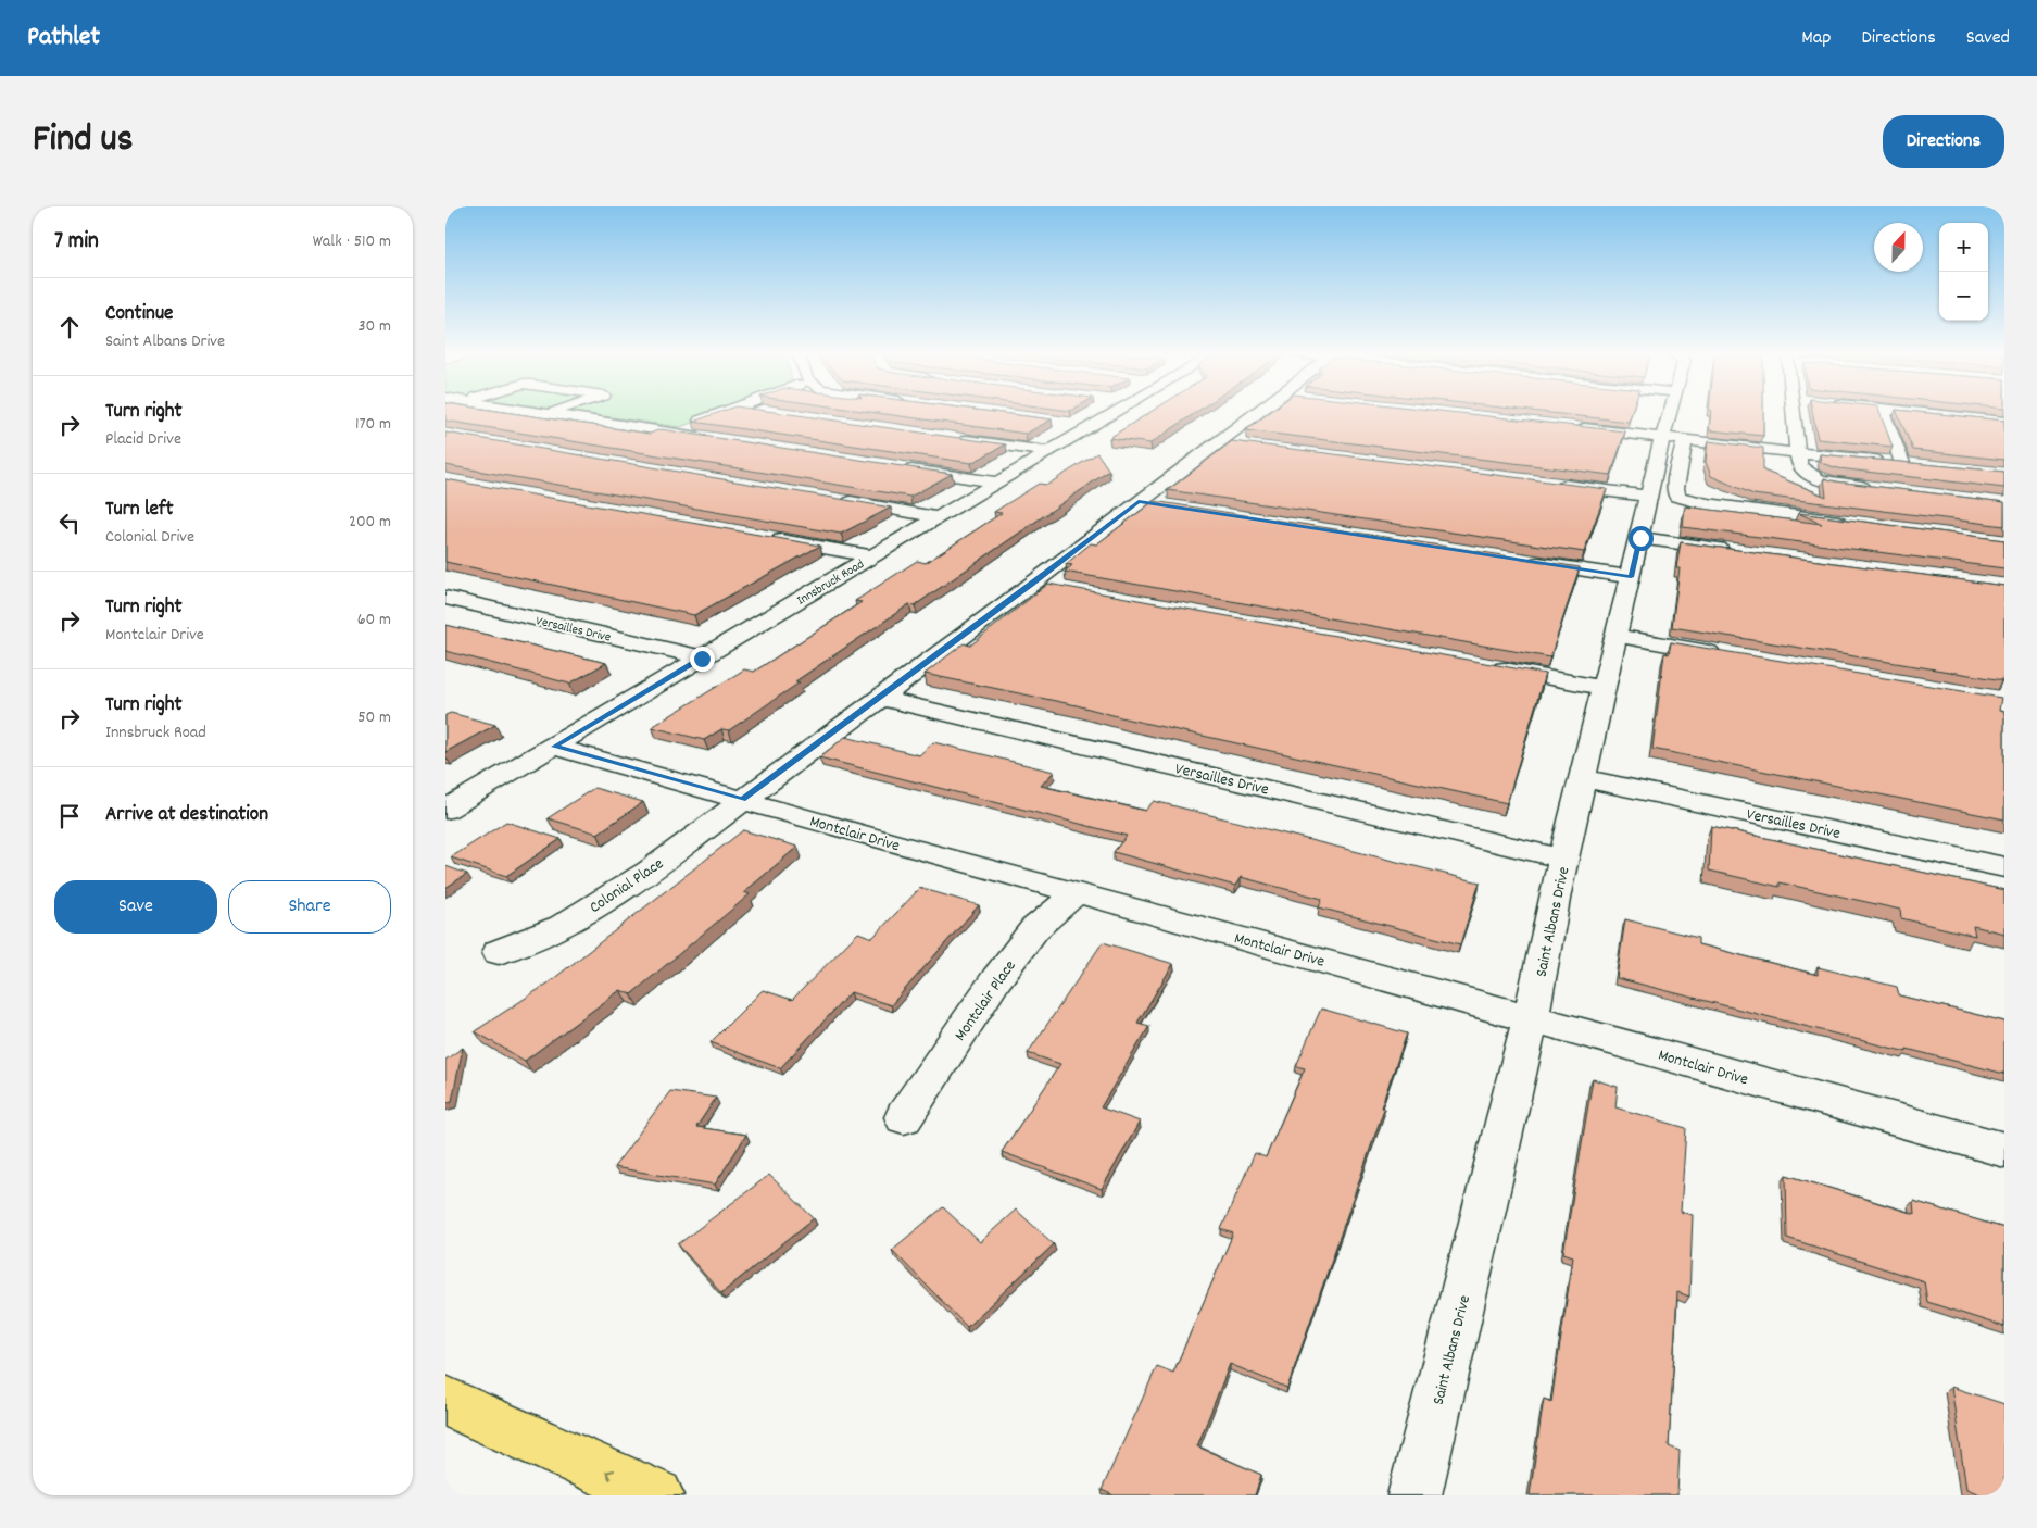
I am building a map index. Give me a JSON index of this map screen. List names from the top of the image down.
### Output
{
  "streets": {
    "street": [
      "Innsbruck Road",
      "Versailles Drive",
      "Montclair Drive",
      "Colonial Place",
      "Saint Albans Drive",
      "Montclair Place"
    ]
  },
  "crossings": [
    ["Innsbruck Road", "Versailles Drive"],
    ["Innsbruck Road", "Montclair Drive"],
    ["Versailles Drive", "Colonial Place"],
    ["Versailles Drive", "Saint Albans Drive"],
    ["Montclair Drive", "Colonial Place"],
    ["Montclair Drive", "Saint Albans Drive"],
    ["Montclair Drive", "Montclair Place"]
  ],
  "north": "top",
  "page": {
    "header": "Pathlet",
    "nav": ["Map", "Directions", "Saved"],
    "title": "Find us",
    "buttons": [
      "Directions",
      ["Save", "Share"]
    ],
    "heading": ["7 min", "Walk · 510 m"],
    "map_buttons": ["+", "−"],
    "list": [
      ["Continue", "Saint Albans Drive", "30 m"],
      ["Turn right", "Placid Drive", "170 m"],
      ["Turn left", "Colonial Drive", "200 m"],
      ["Turn right", "Montclair Drive", "60 m"],
      ["Turn right", "Innsbruck Road", "50 m"],
      "Arrive at destination"
    ]
  }
}
